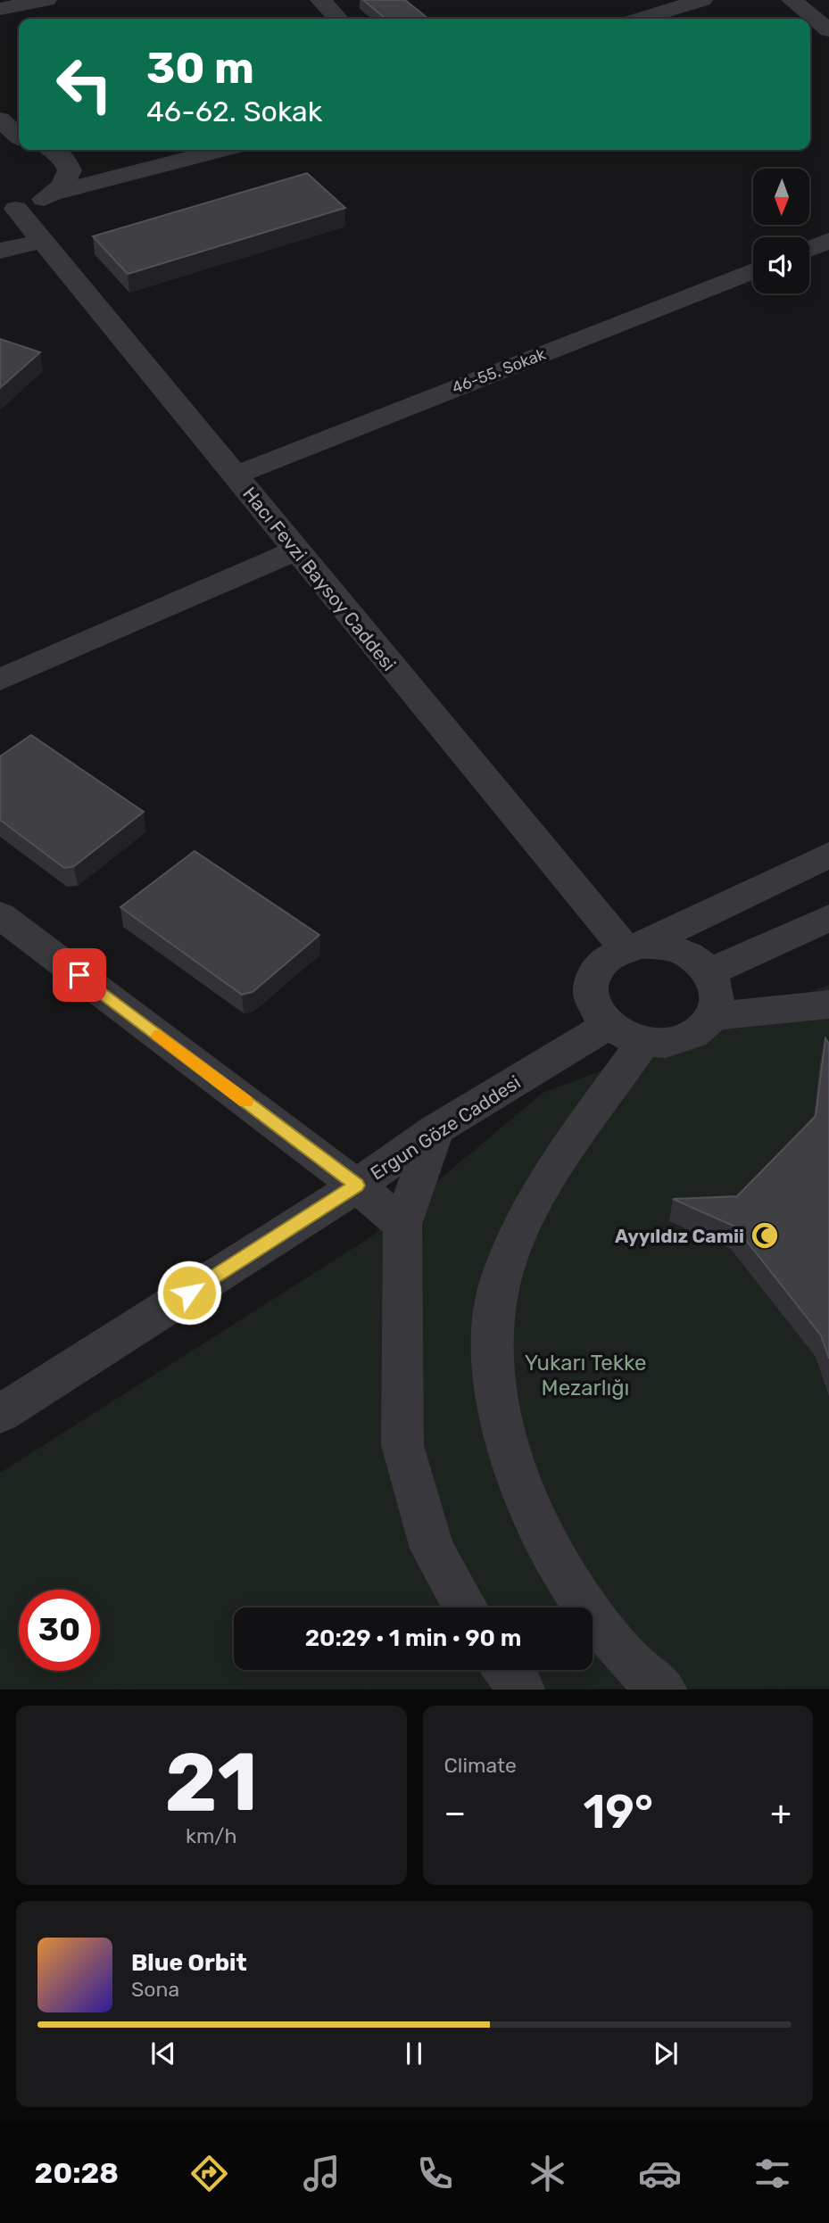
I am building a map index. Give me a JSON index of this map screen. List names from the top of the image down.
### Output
{
  "streets": {
    "street": ["46-55. Sokak", "Hacı Fevzi Baysoy Caddesi", "Ergun Göze Caddesi"]
  },
  "crossings": [
    ["46-55. Sokak", "Hacı Fevzi Baysoy Caddesi"],
    ["Hacı Fevzi Baysoy Caddesi", "Ergun Göze Caddesi"]
  ],
  "parks": ["Yukarı Tekke Mezarlığı"],
  "places": {
    "mosque": ["Ayyıldız Camii"]
  },
  "north": "bottom",
  "page": {
    "turn": ["30 m", "46-62. Sokak"],
    "limit": "30",
    "trip": "20:29 · 1 min · 90 m",
    "tile": [
      ["21", "km/h"],
      "Climate"
    ],
    "heat": ["−", "19°", "+"],
    "song": ["Blue Orbit", "Sona"],
    "tabs": "20:28"
  }
}
